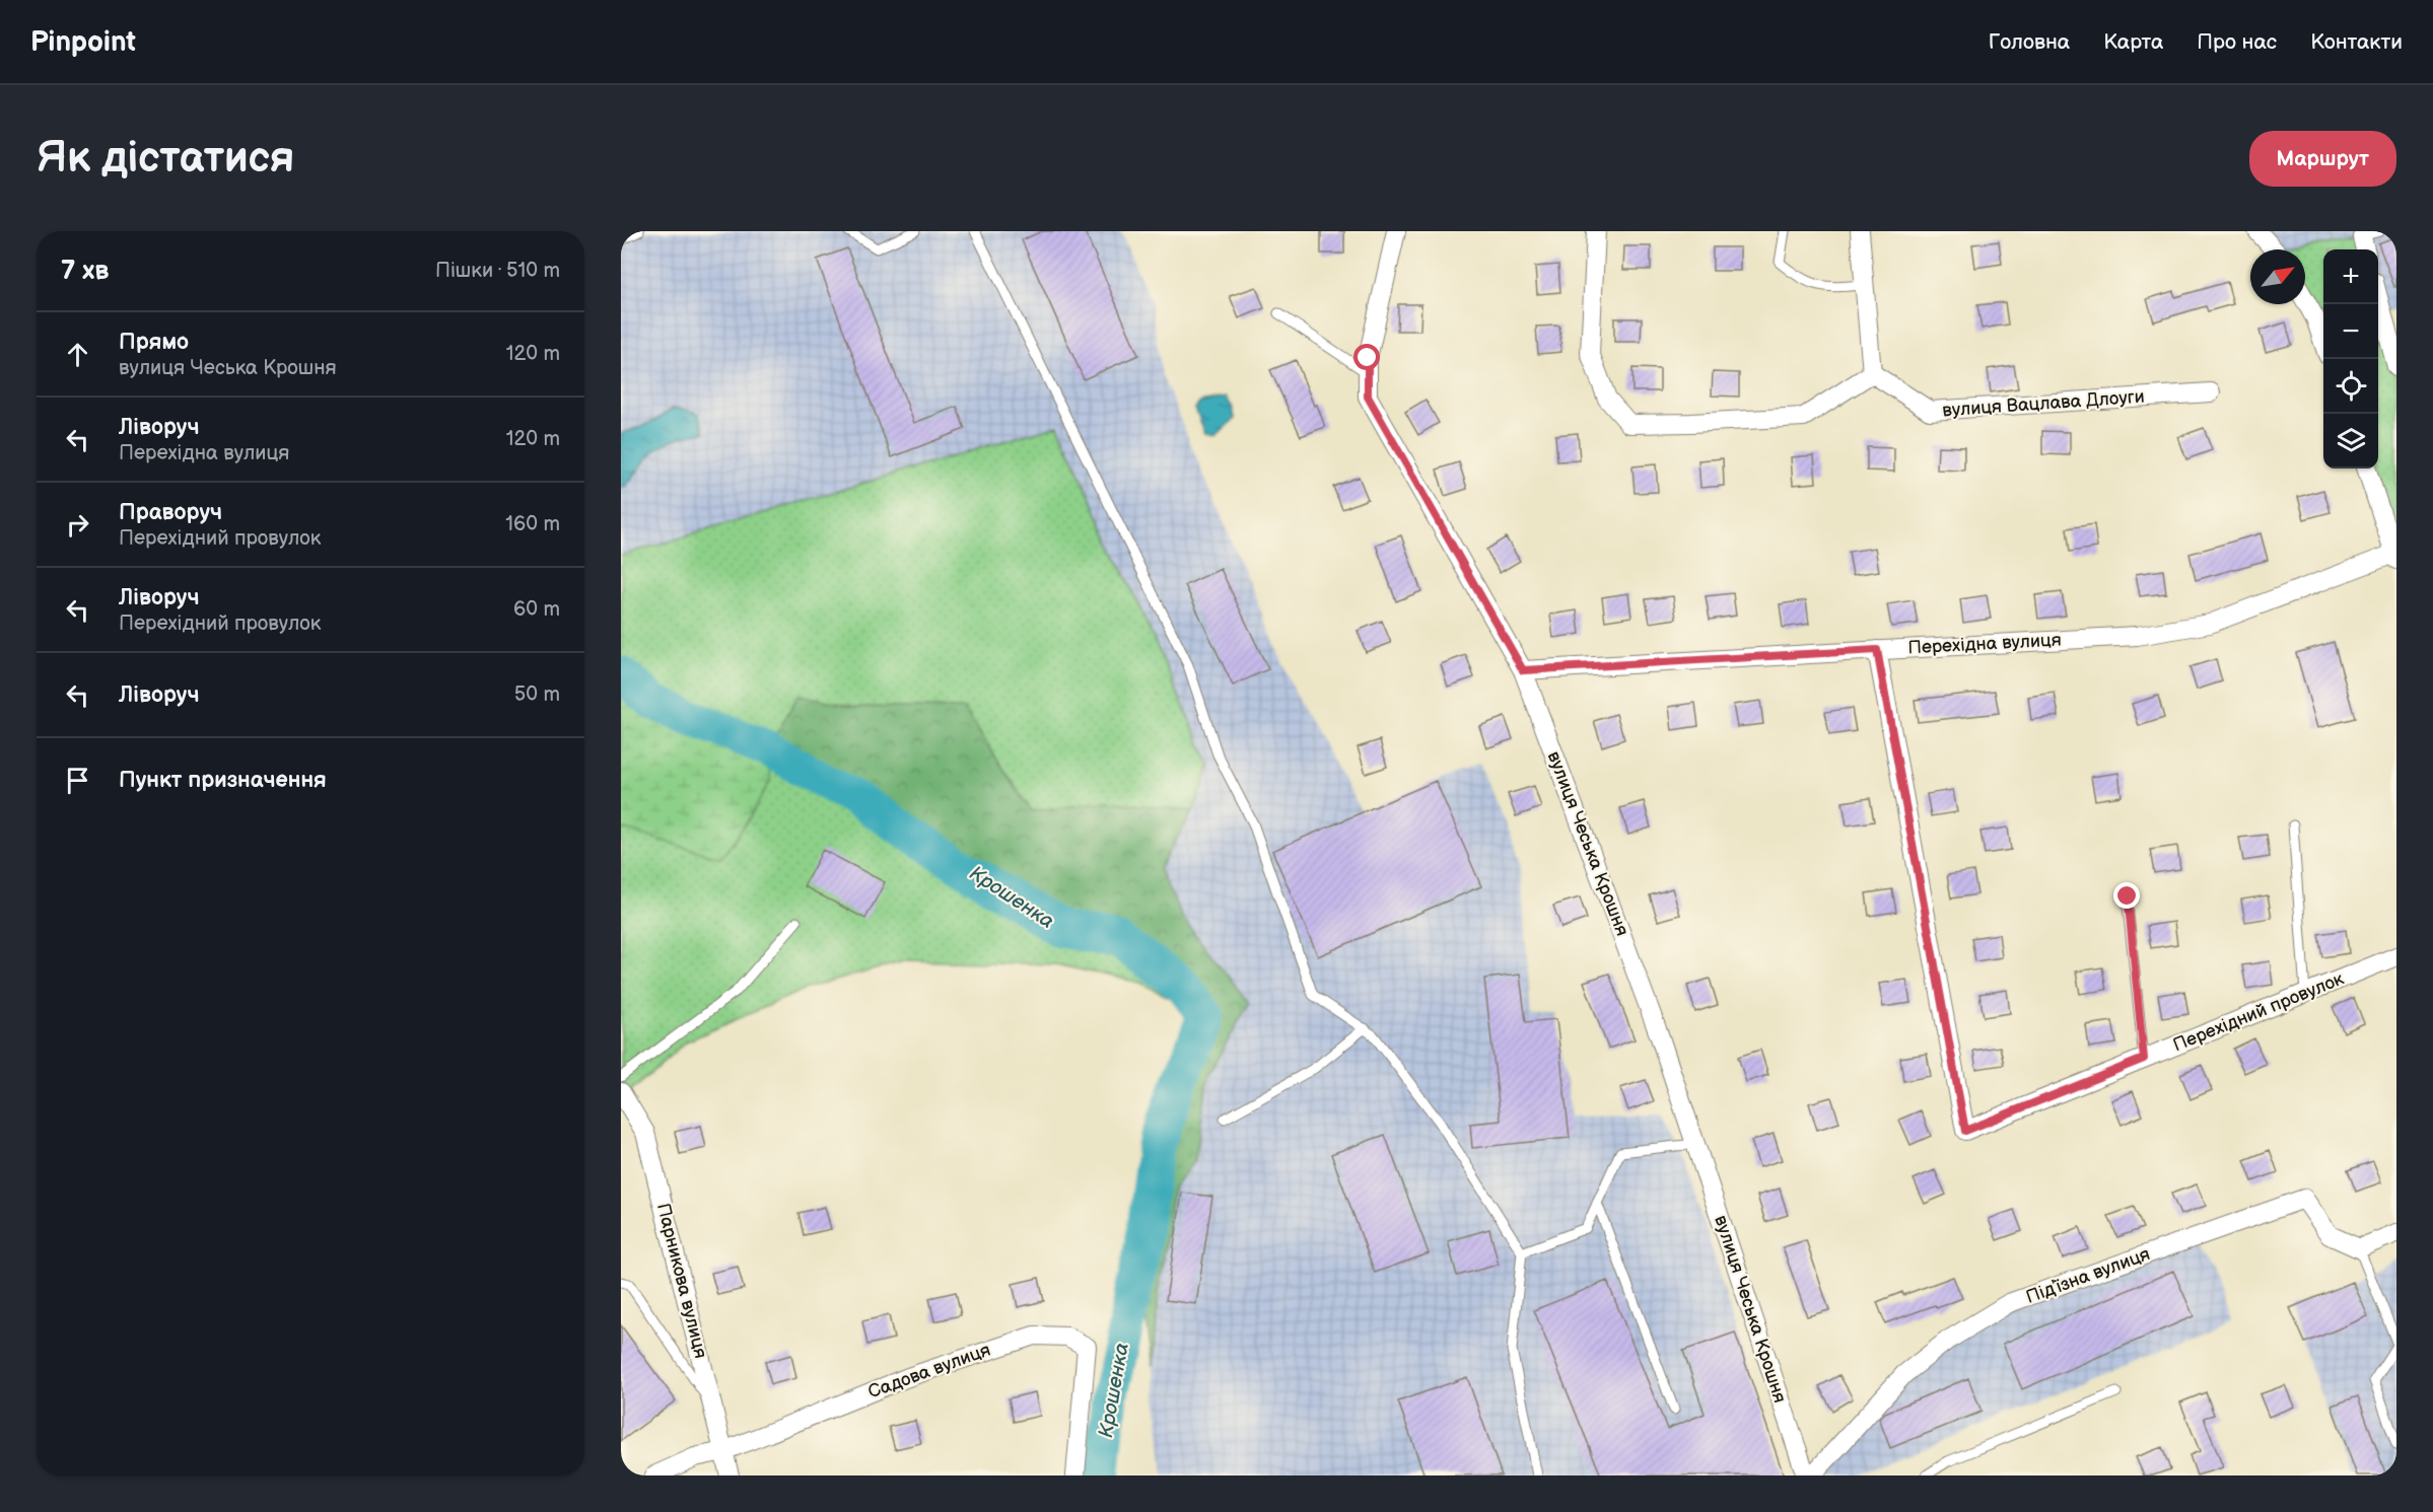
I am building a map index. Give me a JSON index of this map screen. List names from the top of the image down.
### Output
{
  "streets": {
    "street": [
      "вулиця Вацлава Длоуги",
      "Перехідна вулиця",
      "вулиця Чеська Крошня",
      "Перехідний провулок",
      "Підʼїзна вулиця",
      "Парникова вулиця",
      "Садова вулиця"
    ]
  },
  "crossings": [
    ["Перехідна вулиця", "вулиця Чеська Крошня"],
    ["Перехідна вулиця", "Перехідний провулок"],
    ["Парникова вулиця", "Садова вулиця"]
  ],
  "water": ["Крошенка"],
  "north": "top right",
  "page": {
    "header": "Pinpoint",
    "nav": [
      "Головна",
      "Карта",
      "Про нас",
      "Контакти"
    ],
    "buttons": "Маршрут",
    "title": "Як дістатися",
    "heading": ["7 хв", "Пішки · 510 m"],
    "map_buttons": ["+", "−"],
    "list": [
      ["Прямо", "вулиця Чеська Крошня", "120 m"],
      ["Ліворуч", "Перехідна вулиця", "120 m"],
      ["Праворуч", "Перехідний провулок", "160 m"],
      ["Ліворуч", "Перехідний провулок", "60 m"],
      ["Ліворуч", "50 m"],
      "Пункт призначення"
    ]
  }
}
